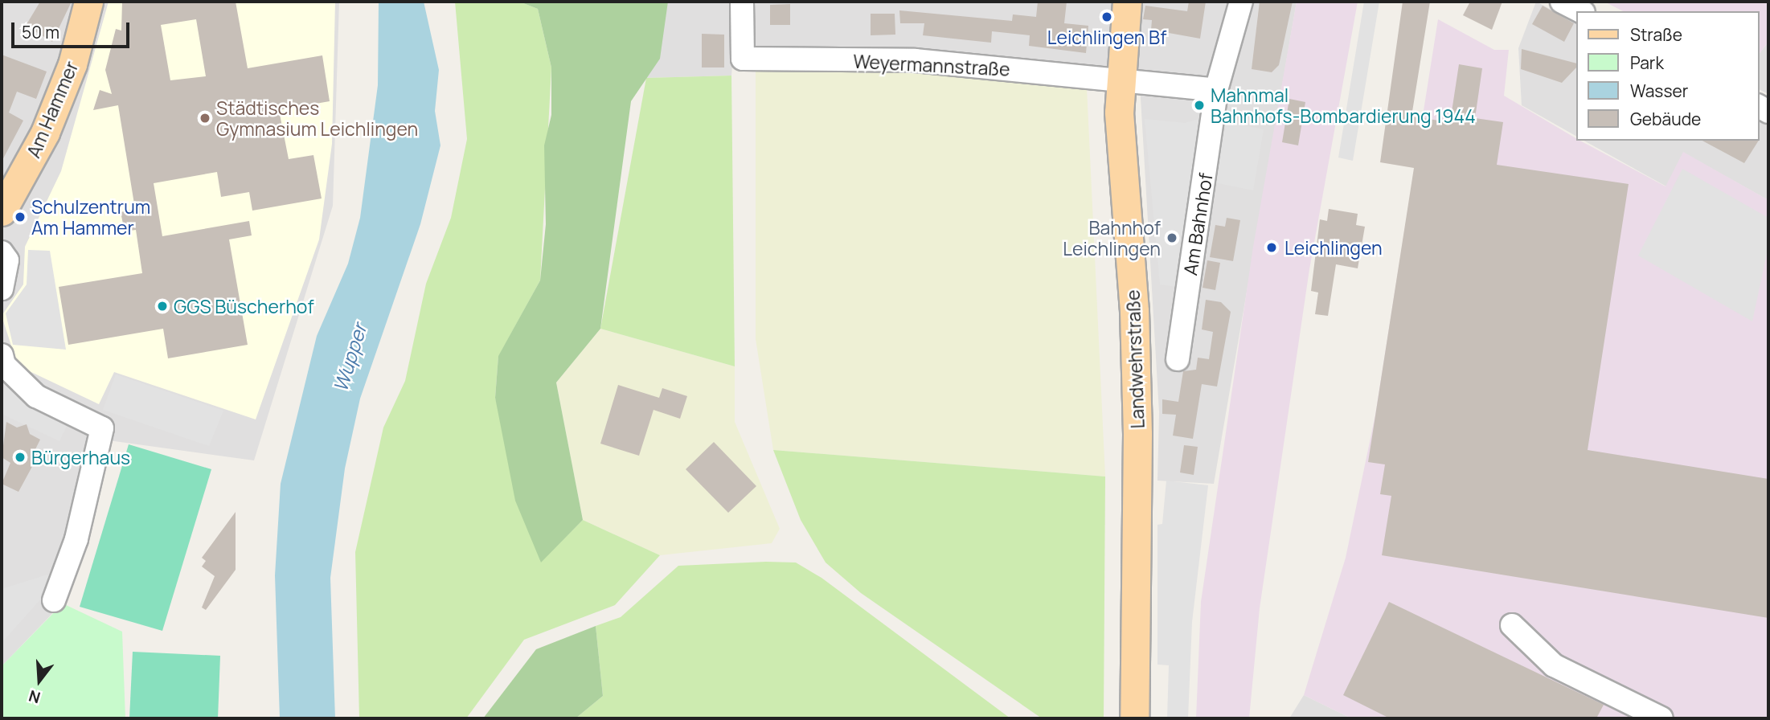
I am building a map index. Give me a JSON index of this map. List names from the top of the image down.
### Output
{
  "streets": {
    "main road": ["Am Hammer", "Landwehrstraße"],
    "street": ["Weyermannstraße", "Am Bahnhof"]
  },
  "crossings": [
    ["Weyermannstraße", "Landwehrstraße"]
  ],
  "water": ["Wupper"],
  "places": [
    "Leichlingen Bf",
    "Mahnmal Bahnhofs-Bombardierung 1944",
    "Städtisches Gymnasium Leichlingen",
    "Schulzentrum Am Hammer",
    "Bahnhof Leichlingen",
    "Leichlingen",
    "GGS Büscherhof",
    "Bürgerhaus"
  ],
  "legend": [
    "Straße",
    "Park",
    "Wasser",
    "Gebäude"
  ],
  "scale_bar": "50 m",
  "north": "bottom"
}
